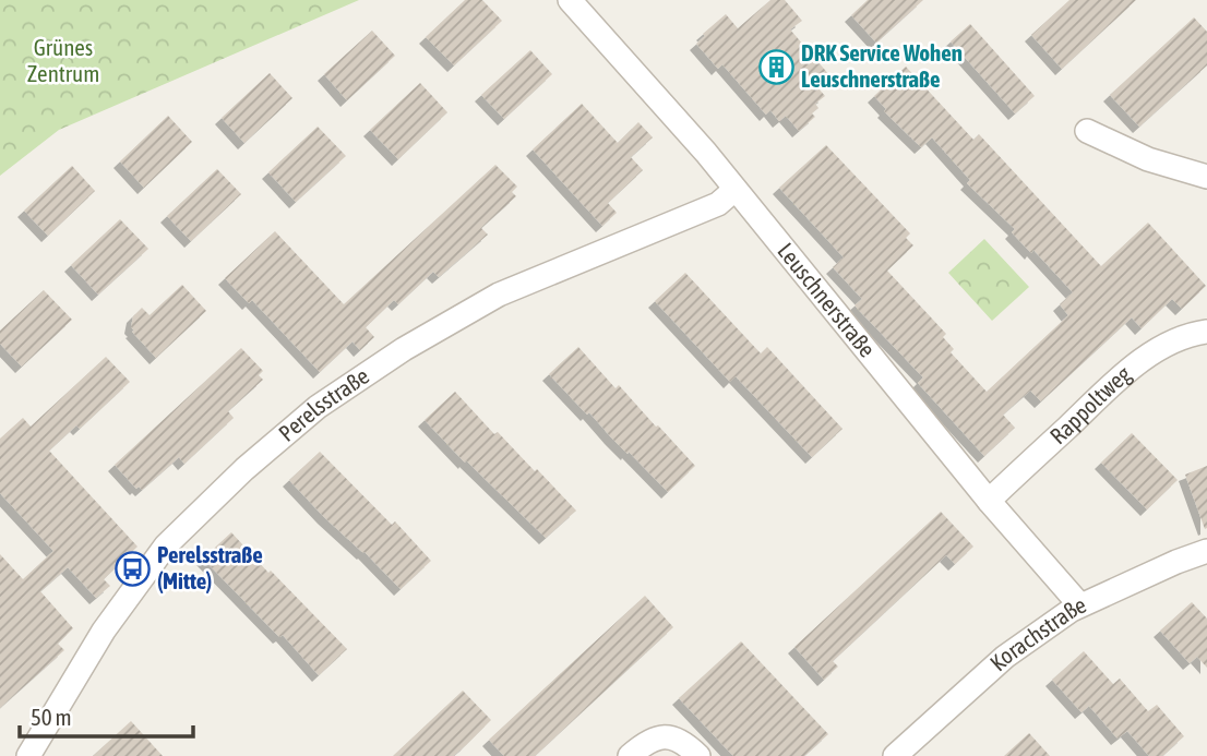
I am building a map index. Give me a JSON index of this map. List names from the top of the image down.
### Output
{
  "streets": {
    "street": [
      "Leuschnerstraße",
      "Perelsstraße",
      "Rappoltweg",
      "Korachstraße"
    ]
  },
  "crossings": [
    ["Leuschnerstraße", "Perelsstraße"],
    ["Leuschnerstraße", "Rappoltweg"],
    ["Leuschnerstraße", "Korachstraße"]
  ],
  "parks": ["Grünes Zentrum"],
  "places": {
    "building": ["DRK Service Wohen Leuschnerstraße"],
    "bus stop": ["Perelsstraße (Mitte)"]
  },
  "scale_bar": "50 m"
}
